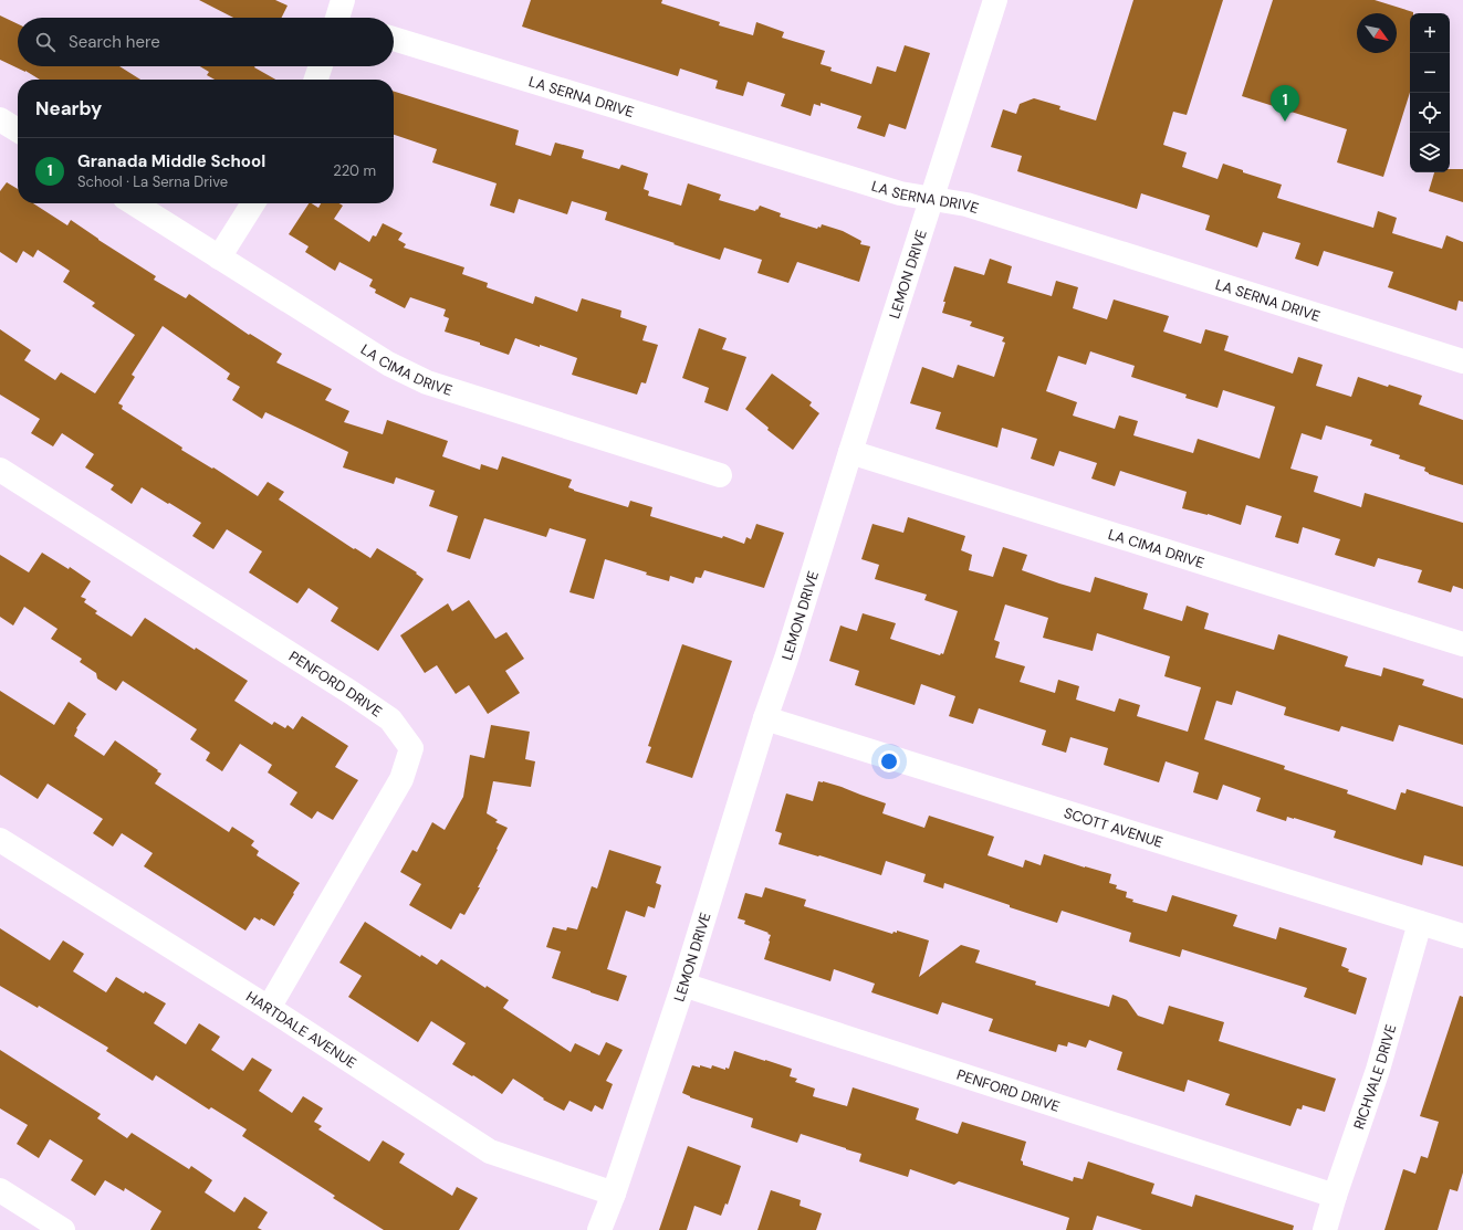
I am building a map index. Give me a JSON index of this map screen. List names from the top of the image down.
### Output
{
  "streets": {
    "street": [
      "LA SERNA DRIVE",
      "LEMON DRIVE",
      "LA CIMA DRIVE",
      "PENFORD DRIVE",
      "SCOTT AVENUE",
      "HARTDALE AVENUE",
      "RICHVALE DRIVE"
    ]
  },
  "crossings": [
    ["LA SERNA DRIVE", "LEMON DRIVE"],
    ["LEMON DRIVE", "LA CIMA DRIVE"],
    ["LEMON DRIVE", "PENFORD DRIVE"],
    ["LEMON DRIVE", "SCOTT AVENUE"],
    ["LEMON DRIVE", "HARTDALE AVENUE"],
    ["PENFORD DRIVE", "HARTDALE AVENUE"],
    ["PENFORD DRIVE", "RICHVALE DRIVE"],
    ["SCOTT AVENUE", "RICHVALE DRIVE"]
  ],
  "north": "bottom right",
  "page": {
    "map_buttons": ["+", "−"],
    "search": "Search here",
    "heading": "Nearby",
    "pins": "1",
    "list": [
      {
        "mark": "1",
        "name": "Granada Middle School",
        "note": "School · La Serna Drive",
        "value": "220 m"
      }
    ]
  }
}
